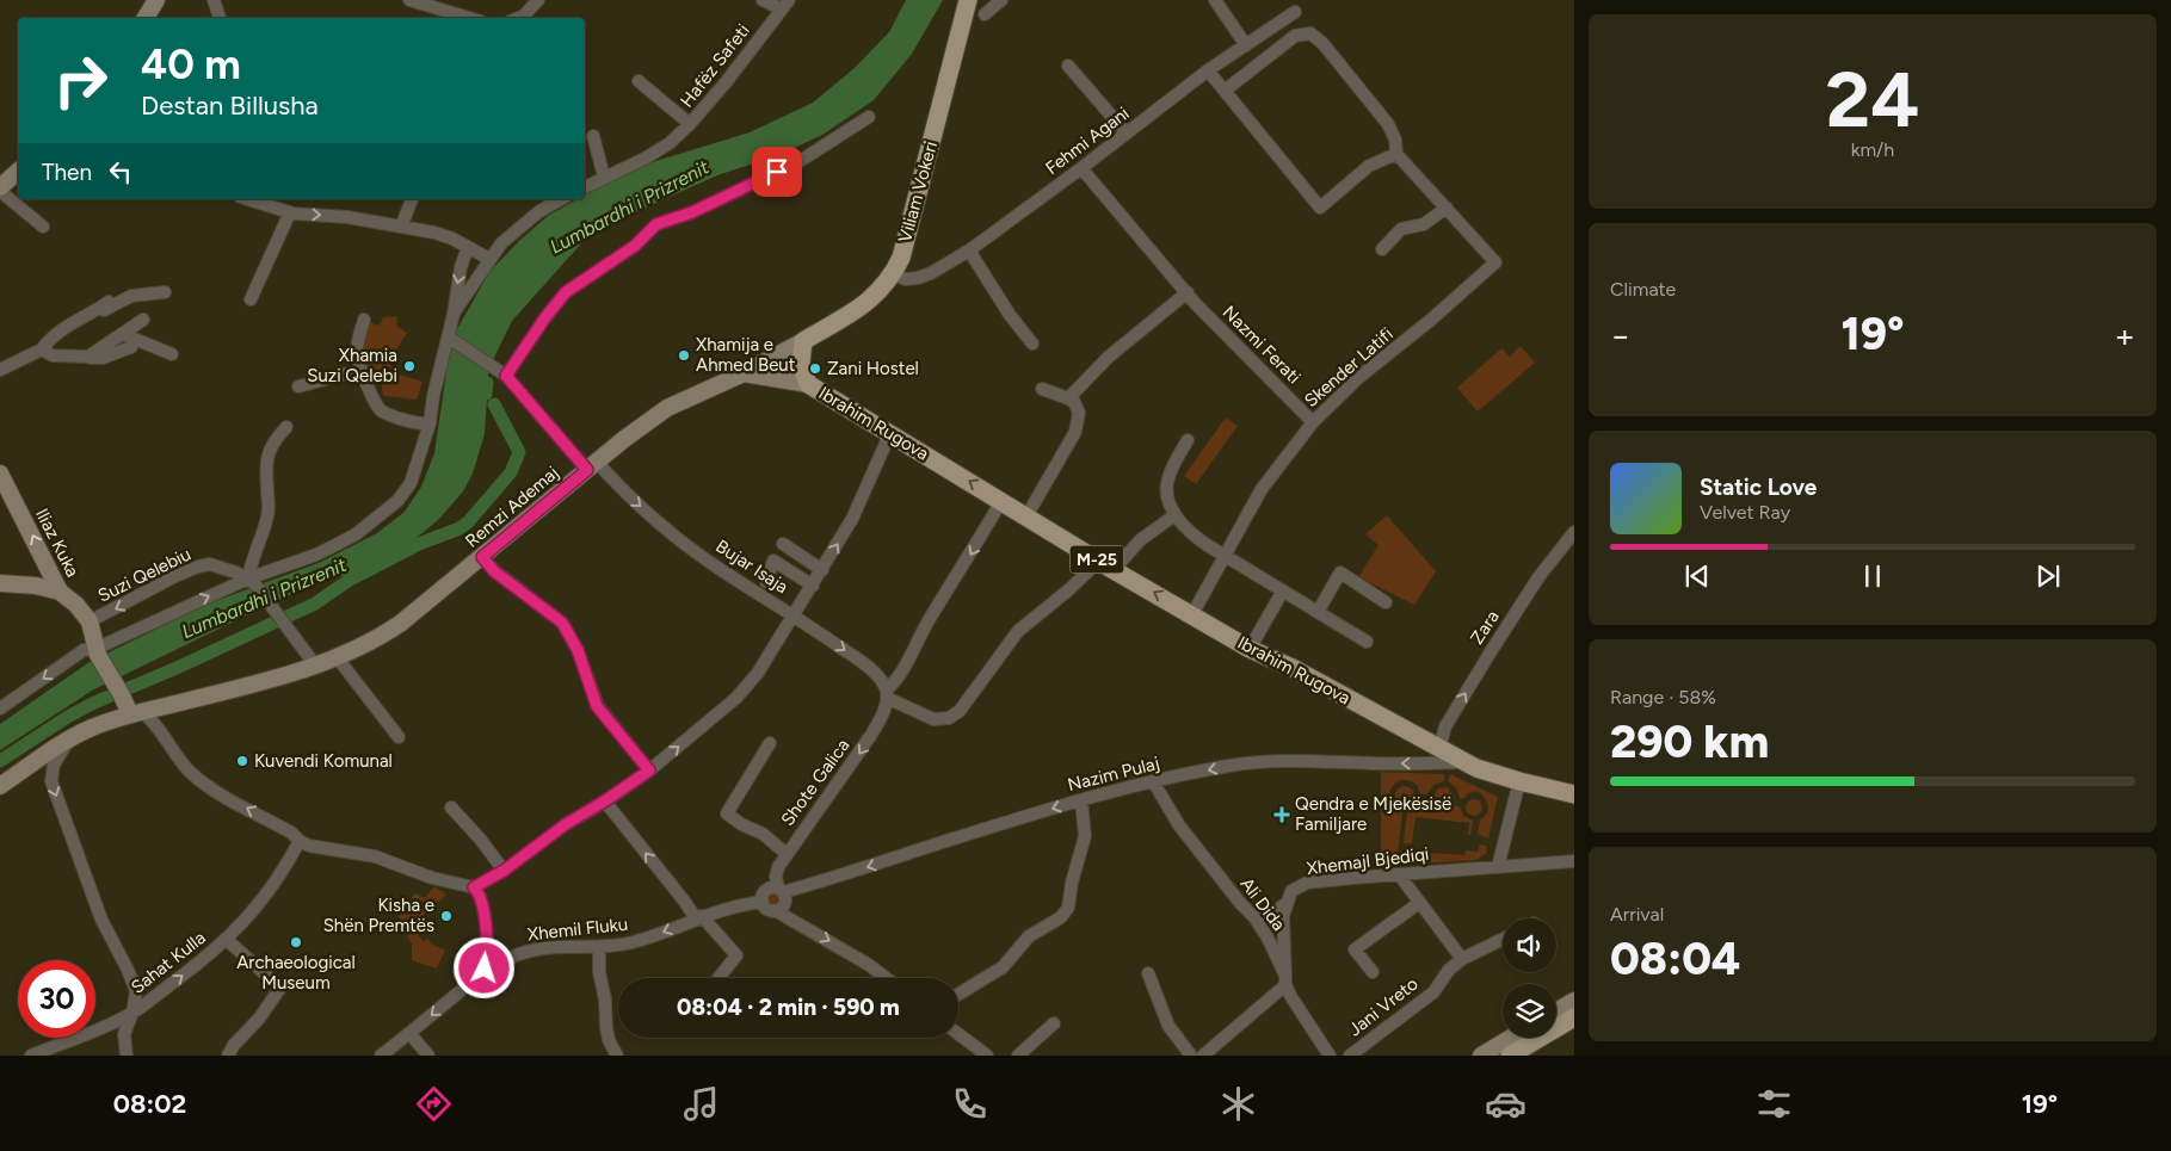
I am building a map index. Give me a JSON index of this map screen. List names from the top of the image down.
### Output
{
  "streets": {
    "main road": [
      "Viliam Vokeri",
      "Ibrahim Rugova",
      "Remzi Ademaj",
      "Iliaz Kuka",
      "M-25"
    ],
    "street": [
      "Hafëz Safeti",
      "Fehmi Agani",
      "Nazmi Ferati",
      "Skender Latifi",
      "Bujar Isaja",
      "Suzi Qelebiu",
      "Zara",
      "Nazim Pulaj",
      "Shote Galica",
      "Xhemajl Bjediqi",
      "Ali Dida",
      "Xhemil Fluku",
      "Sahat Kulla",
      "Jani Vreto"
    ]
  },
  "crossings": [
    ["Fehmi Agani", "Viliam Vokeri"],
    ["Fehmi Agani", "Nazmi Ferati"],
    ["Viliam Vokeri", "Ibrahim Rugova"],
    ["Viliam Vokeri", "Remzi Ademaj"],
    ["Nazmi Ferati", "Skender Latifi"],
    ["Skender Latifi", "Ibrahim Rugova"],
    ["Ibrahim Rugova", "Remzi Ademaj"],
    ["Ibrahim Rugova", "Zara"],
    ["Ibrahim Rugova", "Nazim Pulaj"],
    ["Ibrahim Rugova", "Shote Galica"],
    ["Remzi Ademaj", "Bujar Isaja"],
    ["Iliaz Kuka", "Suzi Qelebiu"],
    ["Bujar Isaja", "Shote Galica"],
    ["Nazim Pulaj", "Shote Galica"],
    ["Nazim Pulaj", "Ali Dida"],
    ["Nazim Pulaj", "Xhemil Fluku"],
    ["Shote Galica", "Xhemil Fluku"],
    ["Xhemajl Bjediqi", "Ali Dida"]
  ],
  "one_way": [
    "Iliaz Kuka",
    "Bujar Isaja",
    "Zara",
    "Nazim Pulaj",
    "Shote Galica",
    "Xhemil Fluku"
  ],
  "water": ["Lumbardhi i Prizrenit"],
  "places": {
    "other": [
      "Xhamija e Ahmed Beut",
      "Xhamia Suzi Qelebi",
      "Zani Hostel",
      "Kuvendi Komunal",
      "Kisha e Shën Premtës",
      "Archaeological Museum"
    ],
    "health": ["Qendra e Mjekësisë Familjare"]
  },
  "page": {
    "tile": [
      ["24", "km/h"],
      "Climate",
      ["Range · 58%", "290 km"],
      ["Arrival", "08:04"]
    ],
    "turn": ["40 m", "Destan Billusha"],
    "then": "Then",
    "heat": ["−", "19°", "+"],
    "song": ["Static Love", "Velvet Ray"],
    "limit": "30",
    "trip": "08:04 · 2 min · 590 m",
    "tabs": ["08:02", "19°"]
  }
}
